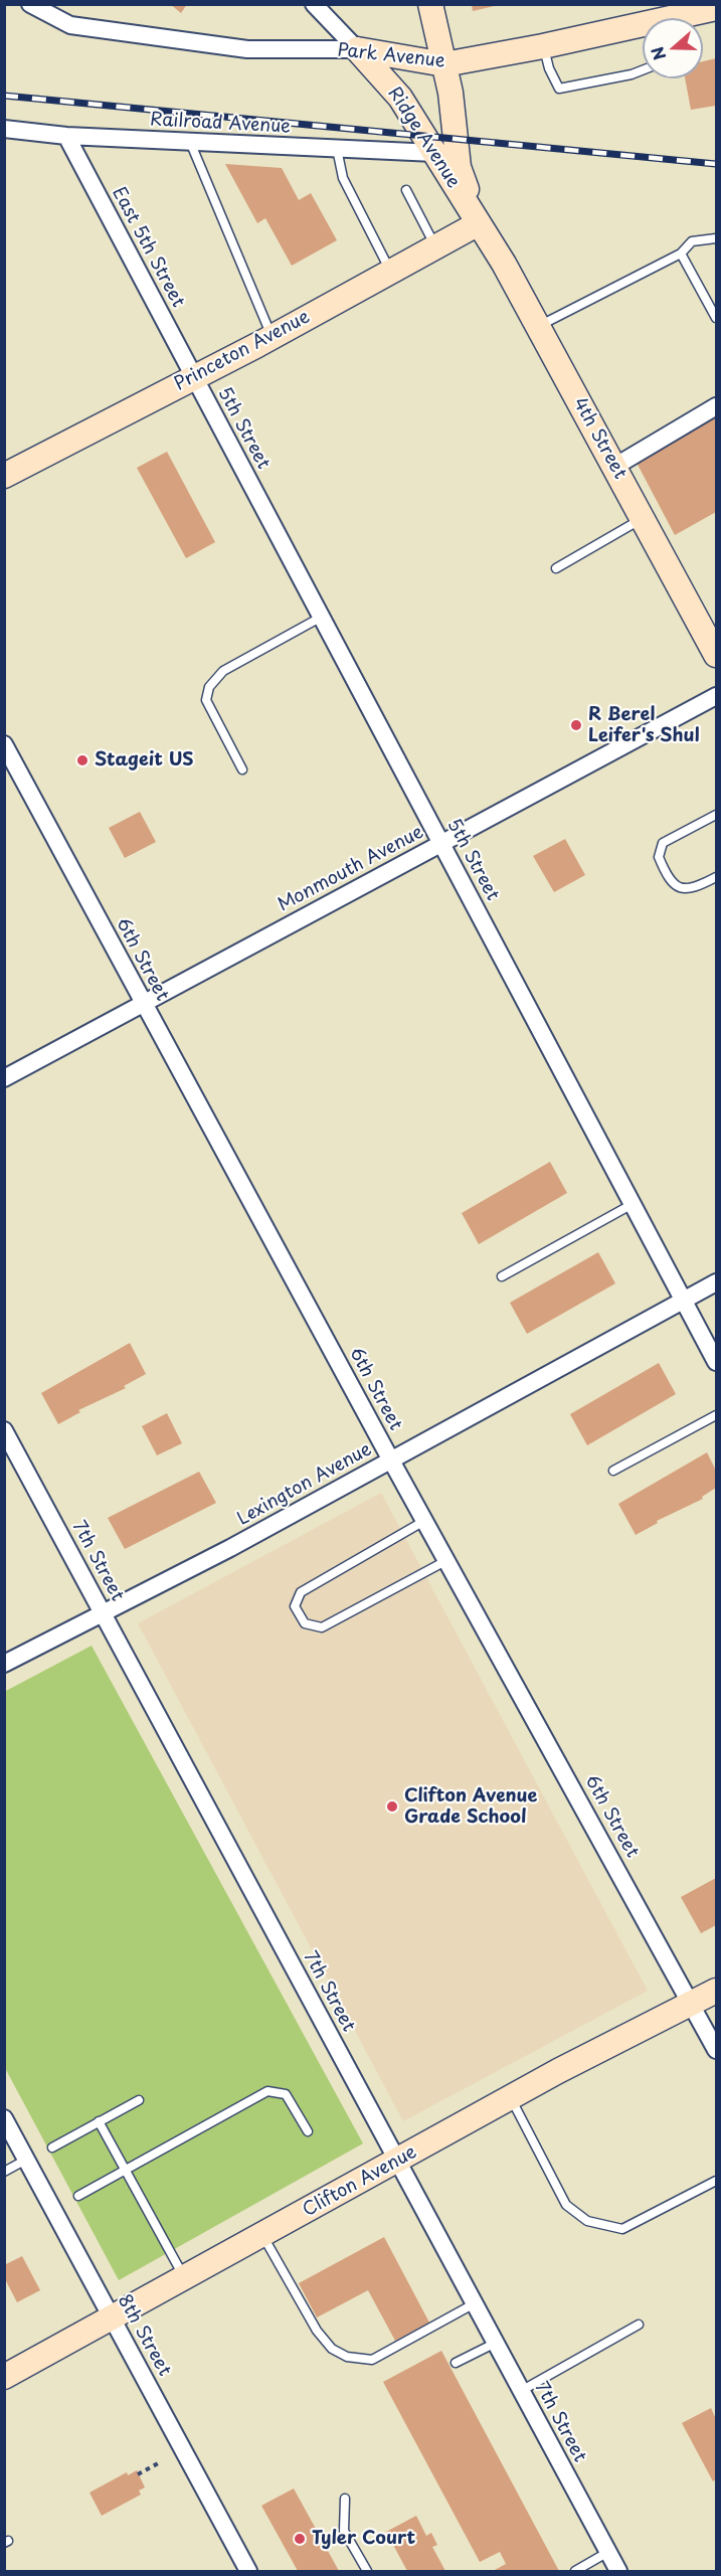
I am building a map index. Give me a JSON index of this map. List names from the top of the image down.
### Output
{
  "streets": {
    "street": [
      "Park Avenue",
      "Railroad Avenue",
      "Ridge Avenue",
      "East 5th Street",
      "Princeton Avenue",
      "5th Street",
      "4th Street",
      "Monmouth Avenue",
      "6th Street",
      "Lexington Avenue",
      "7th Street",
      "Clifton Avenue",
      "8th Street"
    ]
  },
  "crossings": [
    ["Park Avenue", "Ridge Avenue"],
    ["Railroad Avenue", "Ridge Avenue"],
    ["Railroad Avenue", "East 5th Street"],
    ["Ridge Avenue", "Princeton Avenue"],
    ["Ridge Avenue", "4th Street"],
    ["East 5th Street", "Princeton Avenue"],
    ["East 5th Street", "5th Street"],
    ["Princeton Avenue", "5th Street"],
    ["Princeton Avenue", "4th Street"],
    ["5th Street", "Monmouth Avenue"],
    ["5th Street", "Lexington Avenue"],
    ["Monmouth Avenue", "6th Street"],
    ["6th Street", "Lexington Avenue"],
    ["6th Street", "Clifton Avenue"],
    ["Lexington Avenue", "7th Street"],
    ["7th Street", "Clifton Avenue"],
    ["Clifton Avenue", "8th Street"]
  ],
  "places": [
    "R Berel Leifer's Shul",
    "Stageit US",
    "Clifton Avenue Grade School",
    "Tyler Court"
  ],
  "north": "left"
}
